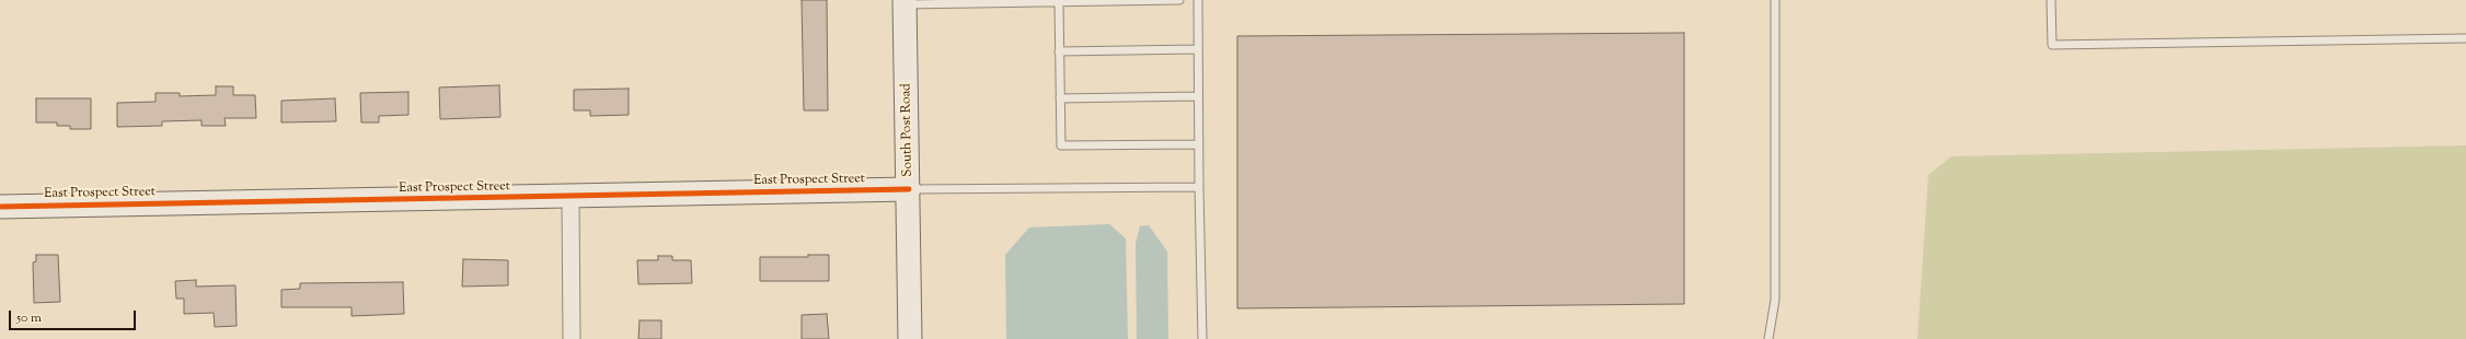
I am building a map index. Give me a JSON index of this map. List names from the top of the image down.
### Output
{
  "streets": {
    "street": ["South Post Road", "East Prospect Street"]
  },
  "crossings": [
    ["South Post Road", "East Prospect Street"]
  ],
  "scale_bar": "50 m"
}
